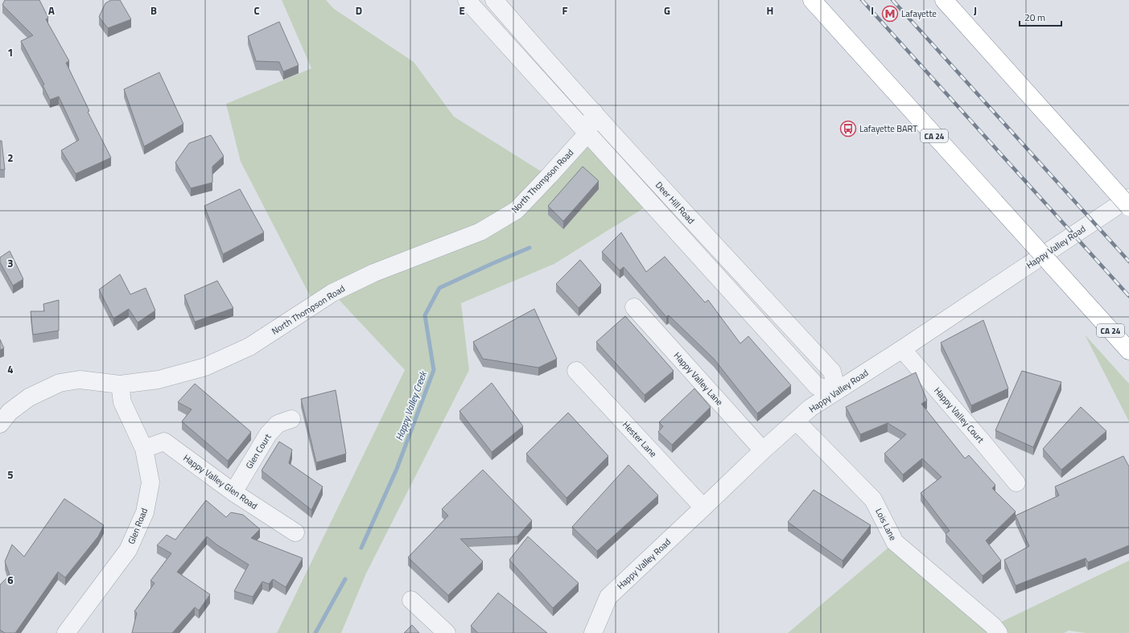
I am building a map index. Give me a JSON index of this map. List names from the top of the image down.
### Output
{
  "streets": {
    "highway": ["CA 24"],
    "street": [
      "North Thompson Road",
      "Deer Hill Road",
      "Happy Valley Road",
      "Happy Valley Lane",
      "Happy Valley Court",
      "Hester Lane",
      "Glen Court",
      "Happy Valley Glen Road",
      "Lois Lane",
      "Glen Road"
    ]
  },
  "crossings": [
    ["North Thompson Road", "Deer Hill Road"],
    ["North Thompson Road", "Glen Road"],
    ["Deer Hill Road", "Happy Valley Road"],
    ["Happy Valley Road", "Happy Valley Lane"],
    ["Happy Valley Road", "Happy Valley Court"],
    ["Happy Valley Road", "Hester Lane"],
    ["Happy Valley Road", "Lois Lane"],
    ["Glen Court", "Happy Valley Glen Road"],
    ["Happy Valley Glen Road", "Glen Road"]
  ],
  "water": ["Happy Valley Creek"],
  "places": {
    "metro station": ["Lafayette"],
    "bus stop": ["Lafayette BART"]
  },
  "scale_bar": "20 m",
  "grid": {
    "columns": [
      "A",
      "B",
      "C",
      "D",
      "E",
      "F",
      "G",
      "H",
      "I",
      "J"
    ],
    "rows": [
      "1",
      "2",
      "3",
      "4",
      "5",
      "6"
    ]
  }
}
